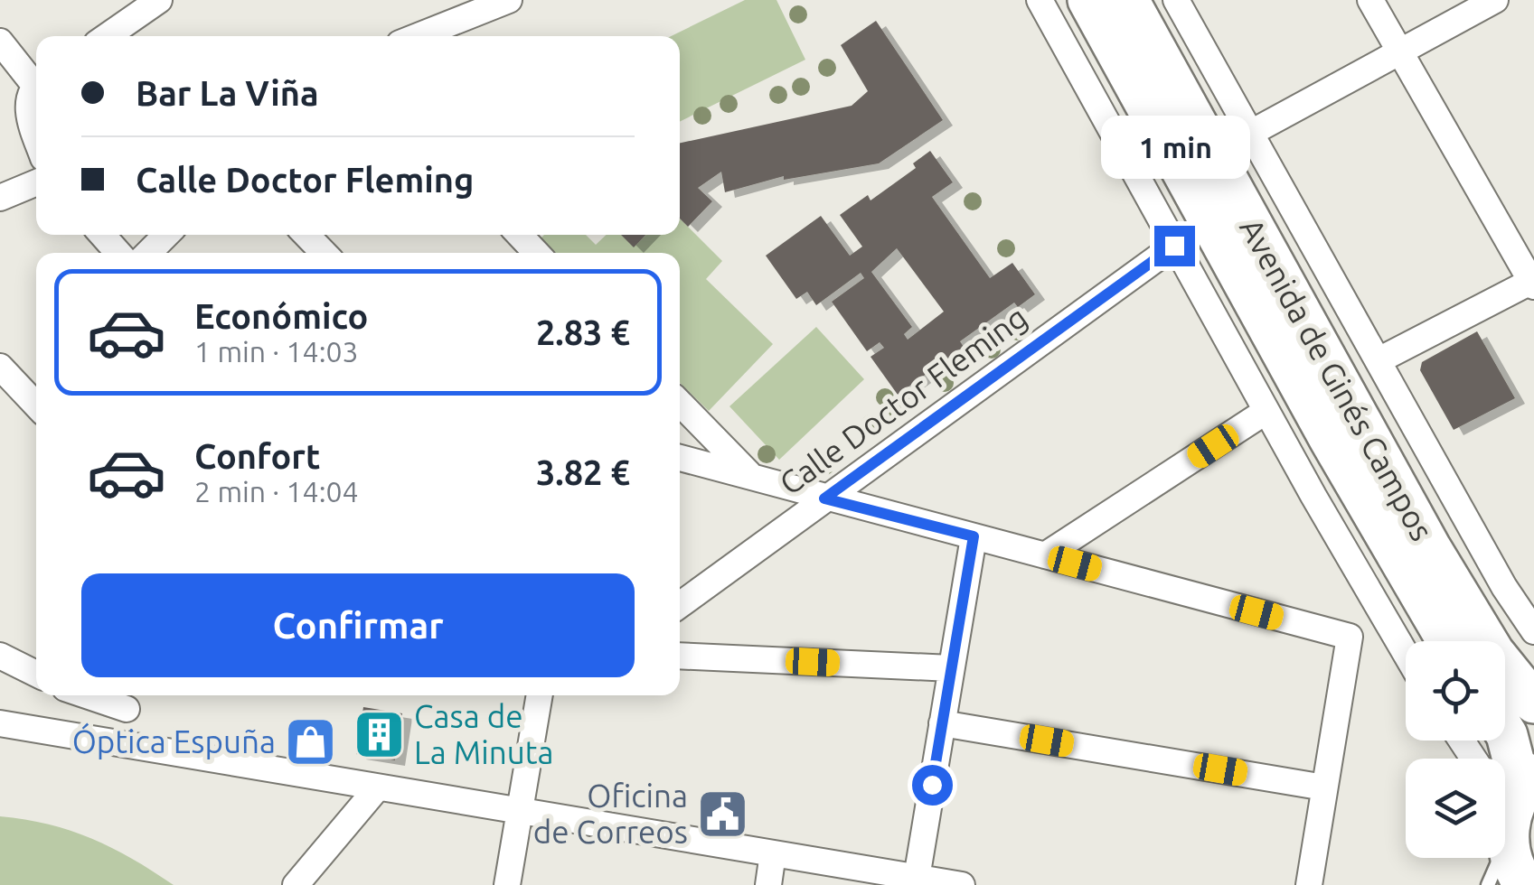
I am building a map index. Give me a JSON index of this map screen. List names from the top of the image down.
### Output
{
  "streets": {
    "main road": ["Avenida de Ginés Campos"],
    "street": ["Calle Doctor Fleming"]
  },
  "places": {
    "building": ["Casa de La Minuta"],
    "shop": ["Óptica Espuña"],
    "public building": ["Oficina de Correos"]
  },
  "page": {
    "banner": ["Bar La Viña", "Calle Doctor Fleming"],
    "bubble": "1 min",
    "list": [
      {
        "name": "Económico",
        "note": "1 min · 14:03",
        "value": "2.83 €"
      },
      {
        "name": "Confort",
        "note": "2 min · 14:04",
        "value": "3.82 €"
      }
    ],
    "buttons": "Confirmar"
  }
}
